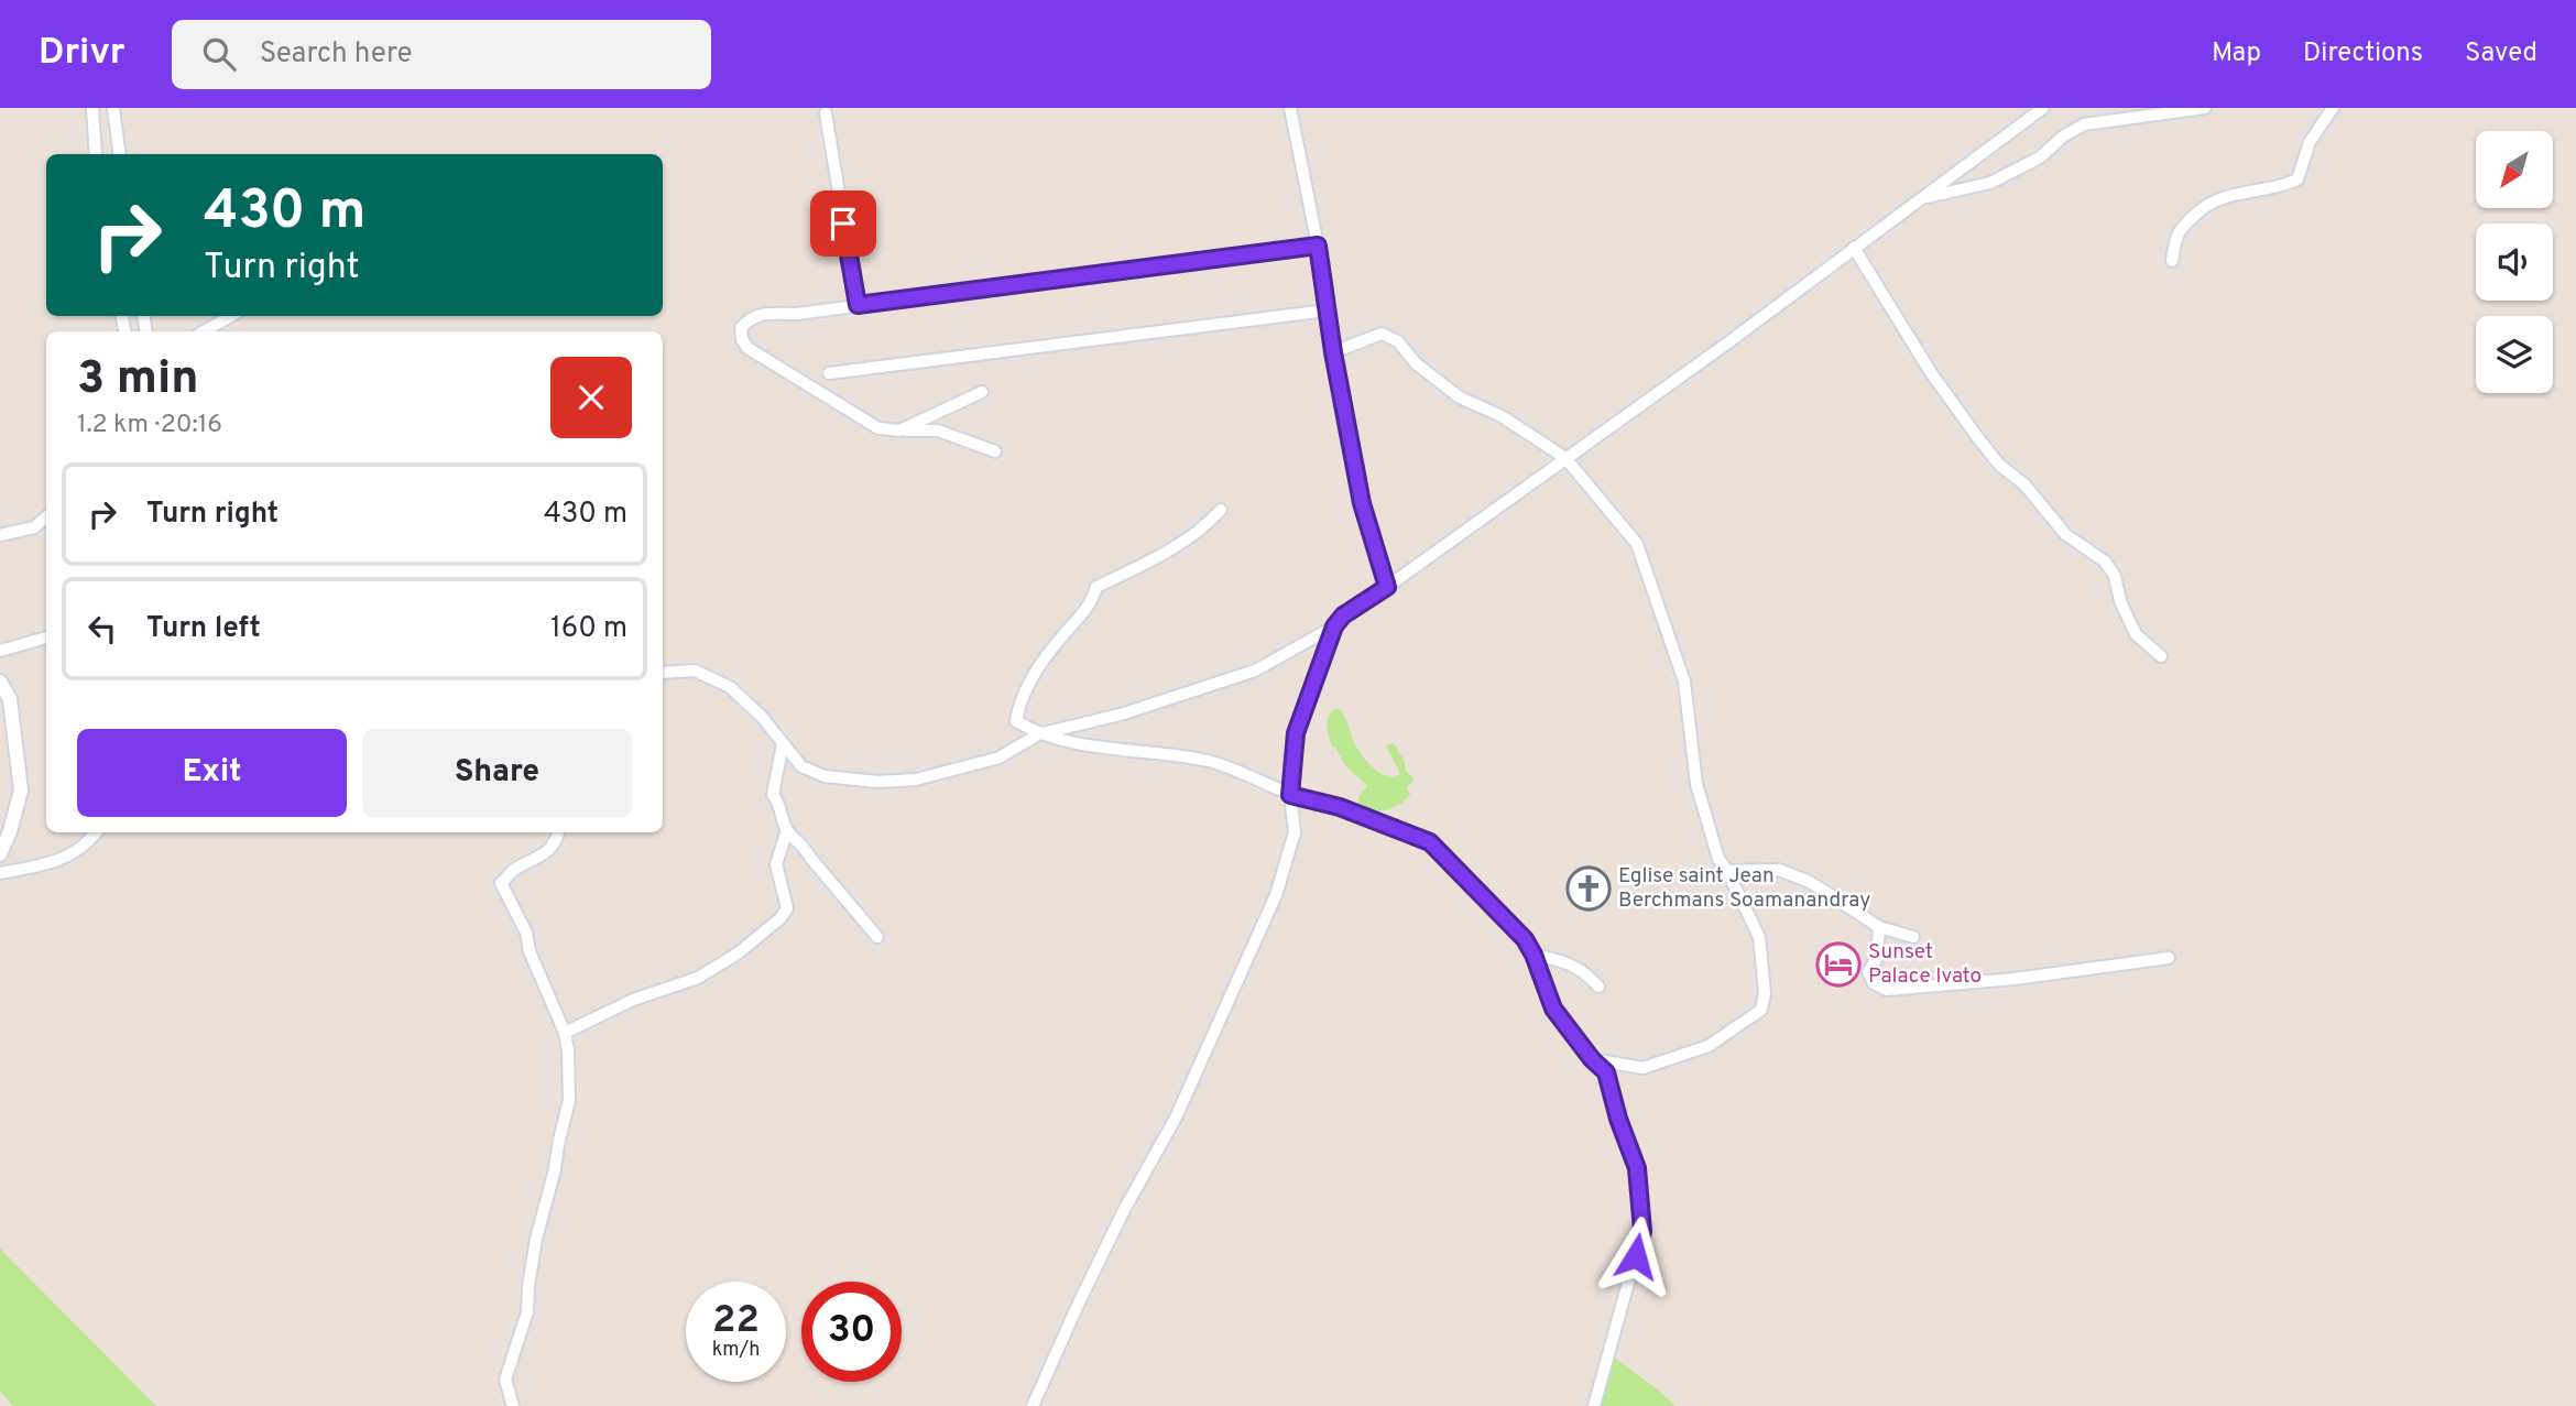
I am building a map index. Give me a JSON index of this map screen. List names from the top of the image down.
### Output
{
  "places": {
    "church": ["Eglise saint Jean Berchmans Soamanandray"],
    "hotel": ["Sunset Palace Ivato"]
  },
  "north": "bottom left",
  "page": {
    "header": "Drivr",
    "search": "Search here",
    "nav": ["Map", "Directions", "Saved"],
    "turn": ["430 m", "Turn right"],
    "heading": ["3 min", "1.2 km · 20:16"],
    "list": [
      {
        "name": "Turn right",
        "value": "430 m"
      },
      {
        "name": "Turn left",
        "value": "160 m"
      }
    ],
    "buttons": ["Exit", "Share"],
    "speed": "22 km/h",
    "limit": "30"
  }
}
